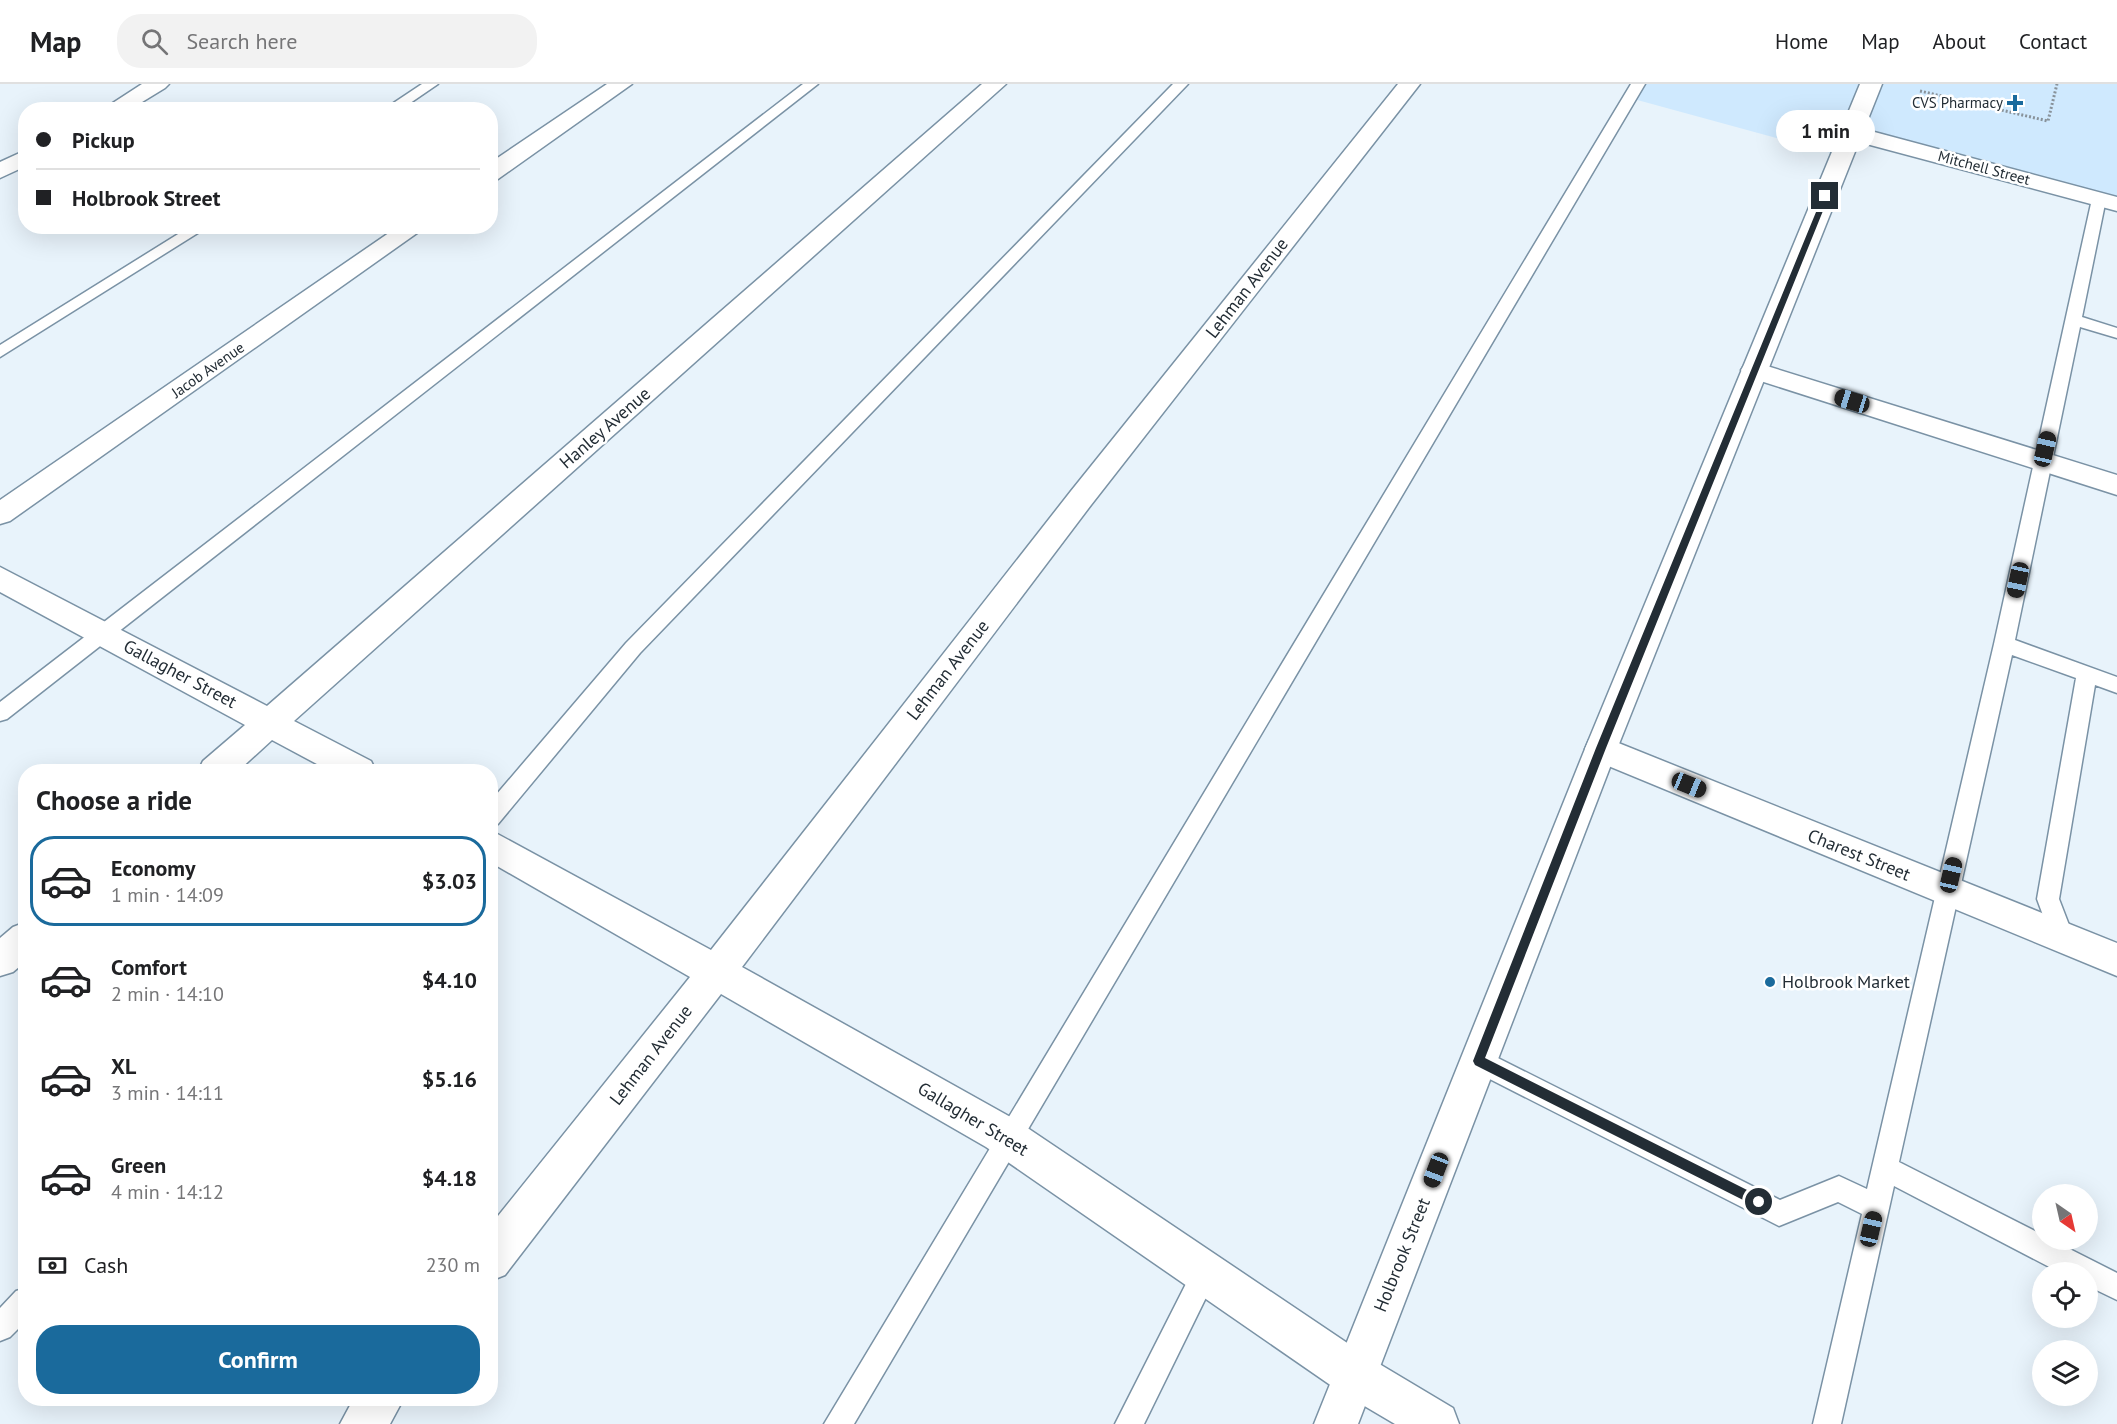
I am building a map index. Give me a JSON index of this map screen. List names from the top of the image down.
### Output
{
  "streets": {
    "street": [
      "Mitchell Street",
      "Lehman Avenue",
      "Jacob Avenue",
      "Hanley Avenue",
      "Gallagher Street",
      "Charest Street",
      "Holbrook Street"
    ]
  },
  "crossings": [
    ["Mitchell Street", "Holbrook Street"],
    ["Lehman Avenue", "Gallagher Street"],
    ["Hanley Avenue", "Gallagher Street"],
    ["Gallagher Street", "Holbrook Street"],
    ["Charest Street", "Holbrook Street"]
  ],
  "places": {
    "health": ["CVS Pharmacy"],
    "other": ["Holbrook Market"]
  },
  "north": "bottom right",
  "page": {
    "header": "Map",
    "search": "Search here",
    "nav": [
      "Home",
      "Map",
      "About",
      "Contact"
    ],
    "banner": ["Pickup", "Holbrook Street"],
    "bubble": "1 min",
    "heading": "Choose a ride",
    "list": [
      {
        "name": "Economy",
        "note": "1 min · 14:09",
        "value": "$3.03"
      },
      {
        "name": "Comfort",
        "note": "2 min · 14:10",
        "value": "$4.10"
      },
      {
        "name": "XL",
        "note": "3 min · 14:11",
        "value": "$5.16"
      },
      {
        "name": "Green",
        "note": "4 min · 14:12",
        "value": "$4.18"
      }
    ],
    "pay": ["Cash", "230 m"],
    "buttons": "Confirm"
  }
}
